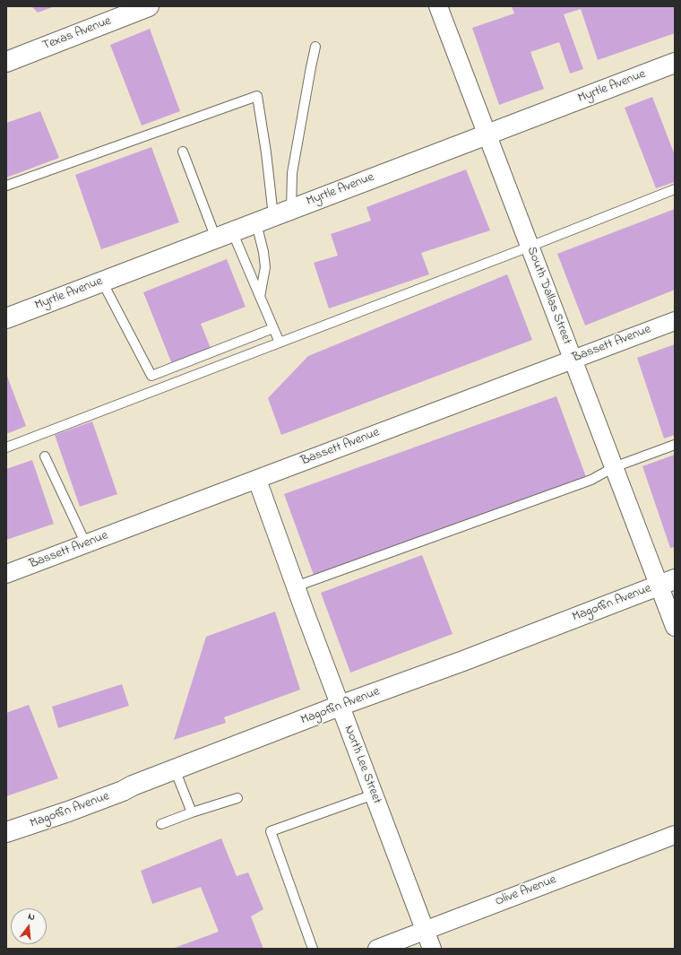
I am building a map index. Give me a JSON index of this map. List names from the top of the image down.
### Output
{
  "streets": {
    "street": [
      "Texas Avenue",
      "Myrtle Avenue",
      "South Dallas Street",
      "Bassett Avenue",
      "Magoffin Avenue",
      "North Lee Street",
      "Olive Avenue"
    ]
  },
  "crossings": [
    ["Myrtle Avenue", "South Dallas Street"],
    ["South Dallas Street", "Bassett Avenue"],
    ["South Dallas Street", "Magoffin Avenue"],
    ["Bassett Avenue", "North Lee Street"],
    ["Magoffin Avenue", "North Lee Street"],
    ["North Lee Street", "Olive Avenue"]
  ],
  "north": "top"
}
